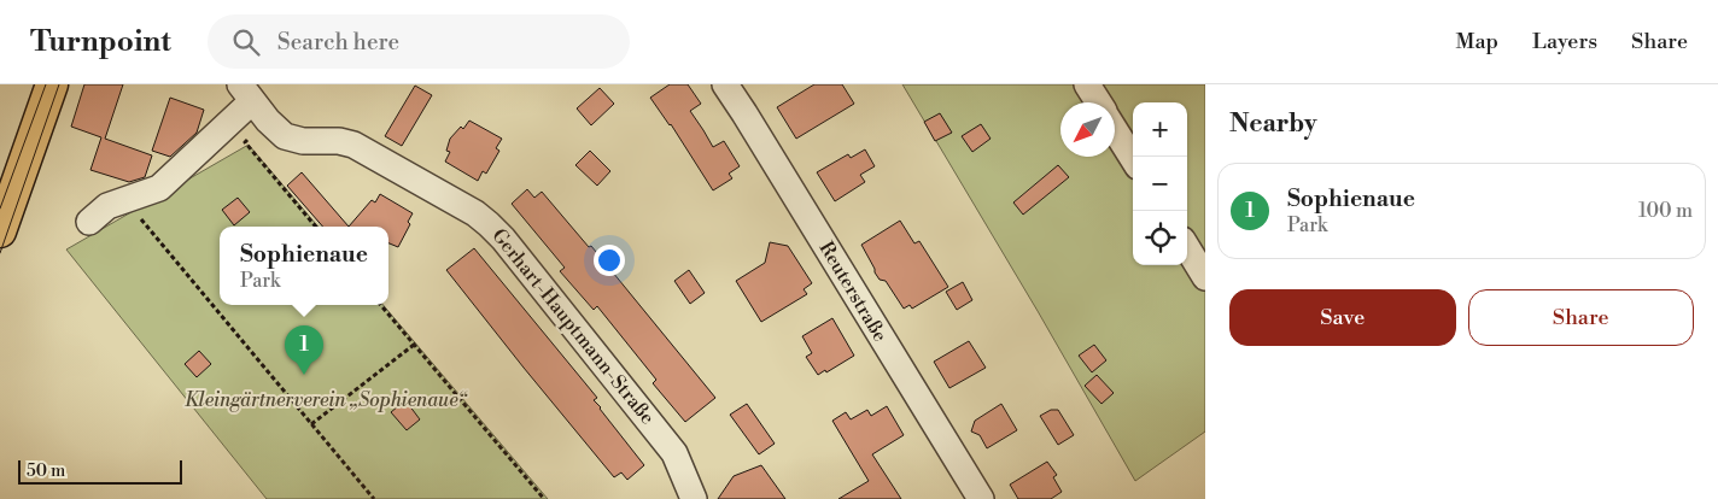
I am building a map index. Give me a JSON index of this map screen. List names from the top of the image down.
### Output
{
  "streets": {
    "street": ["Reuterstraße", "Gerhart-Hauptmann-Straße"]
  },
  "parks": ["Kleingärtnerverein „Sophienaue“"],
  "scale_bar": "50 m",
  "north": "bottom left",
  "page": {
    "header": "Turnpoint",
    "search": "Search here",
    "nav": ["Map", "Layers", "Share"],
    "heading": "Nearby",
    "map_buttons": ["+", "−"],
    "list": [
      {
        "mark": "1",
        "name": "Sophienaue",
        "note": "Park",
        "value": "100 m"
      }
    ],
    "popup": ["Sophienaue", "Park"],
    "buttons": ["Save", "Share"],
    "pins": "1",
    "scale": "50 m"
  }
}
